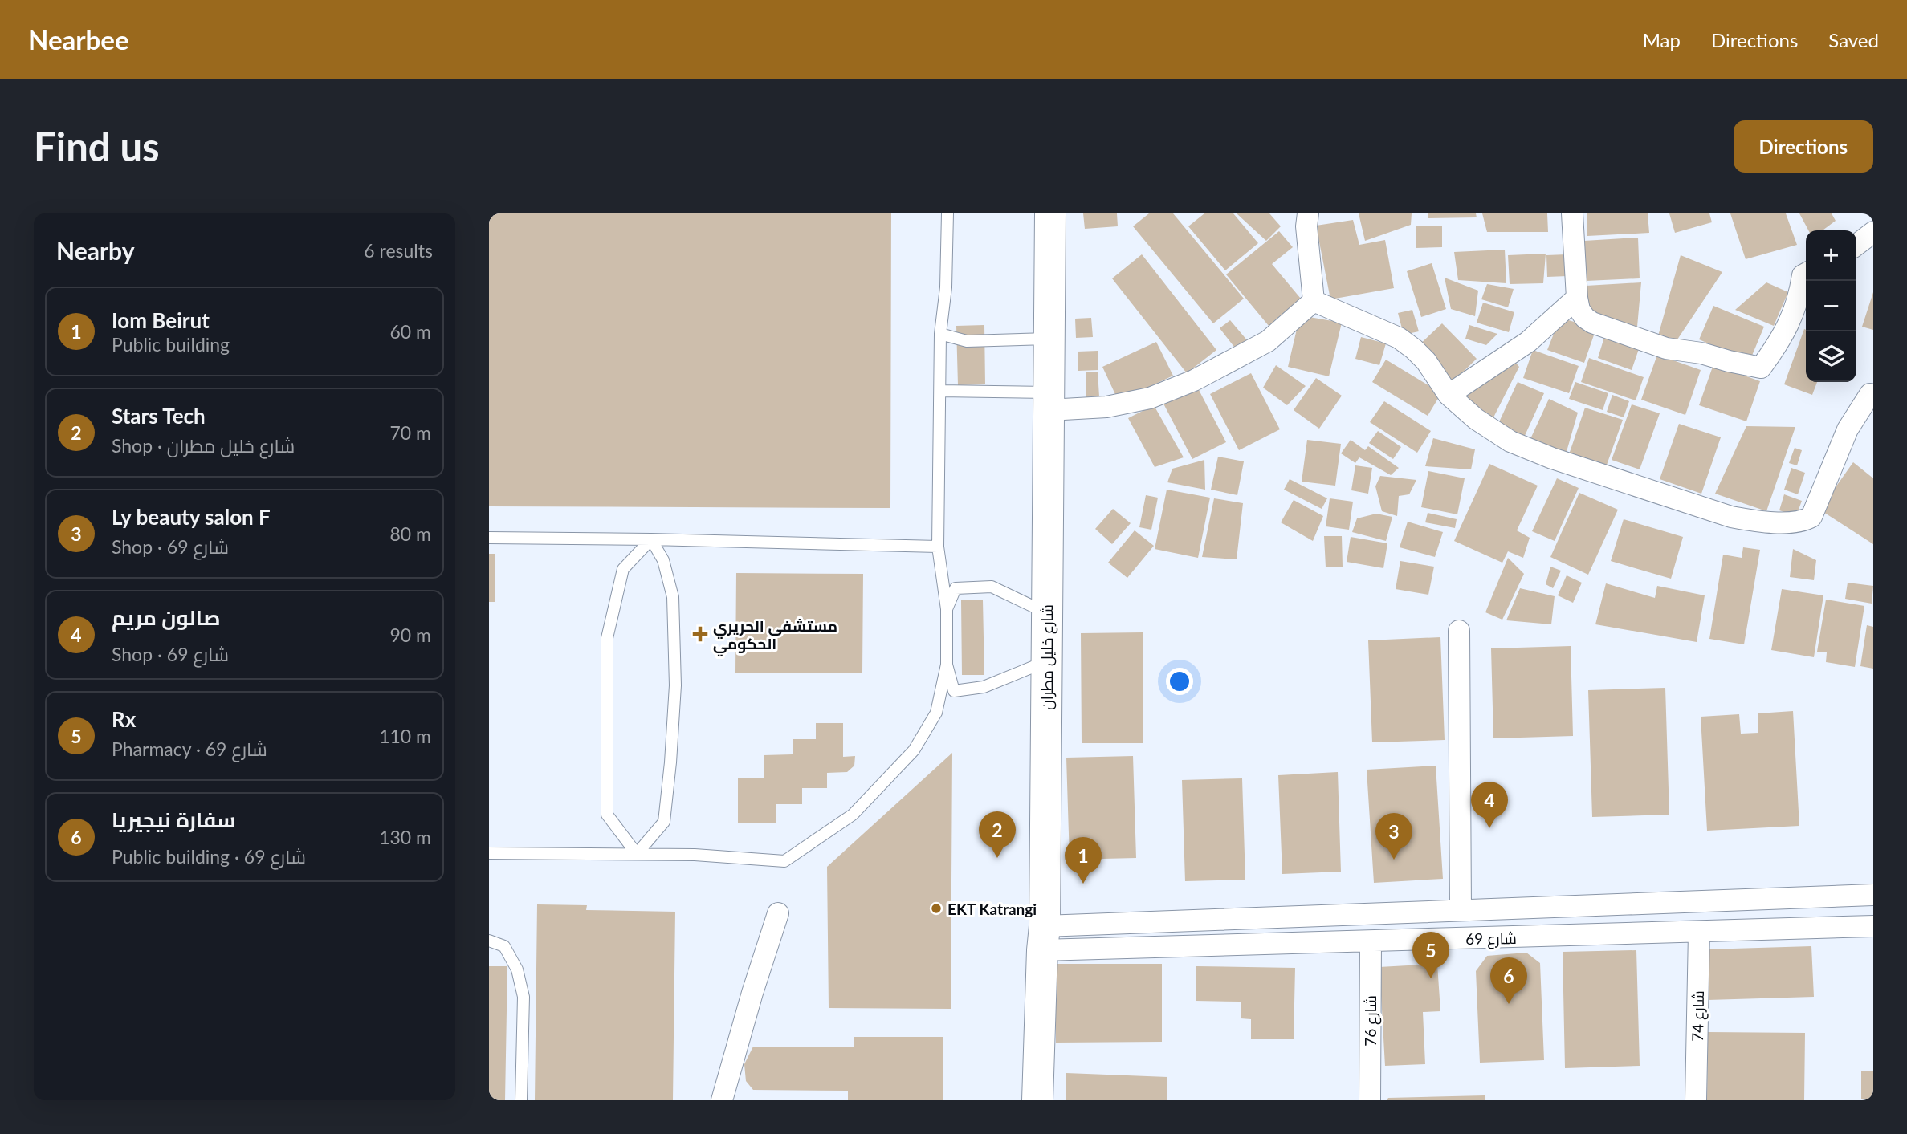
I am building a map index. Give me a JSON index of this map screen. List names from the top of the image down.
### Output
{
  "streets": {
    "street": [
      "شارع خليل مطران",
      "شارع 69",
      "شارع 74",
      "شارع 76"
    ]
  },
  "crossings": [
    ["شارع خليل مطران", "شارع 69"],
    ["شارع 69", "شارع 74"],
    ["شارع 69", "شارع 76"]
  ],
  "places": {
    "health": ["مستشفى الحريري الحكومي"],
    "other": ["EKT Katrangi"]
  },
  "page": {
    "header": "Nearbee",
    "nav": ["Map", "Directions", "Saved"],
    "buttons": "Directions",
    "title": "Find us",
    "heading": ["Nearby", "6 results"],
    "map_buttons": ["+", "−"],
    "list": [
      {
        "mark": "1",
        "name": "Iom Beirut",
        "note": "Public building",
        "value": "60 m"
      },
      {
        "mark": "2",
        "name": "Stars Tech",
        "note": "Shop · شارع خليل مطران",
        "value": "70 m"
      },
      {
        "mark": "3",
        "name": "Ly beauty salon F",
        "note": "Shop · شارع 69",
        "value": "80 m"
      },
      {
        "mark": "4",
        "name": "صالون مريم",
        "note": "Shop · شارع 69",
        "value": "90 m"
      },
      {
        "mark": "5",
        "name": "Rx",
        "note": "Pharmacy · شارع 69",
        "value": "110 m"
      },
      {
        "mark": "6",
        "name": "سفارة نيجيريا",
        "note": "Public building · شارع 69",
        "value": "130 m"
      }
    ],
    "pins": [
      "4",
      "2",
      "3",
      "1",
      "5",
      "6"
    ]
  }
}
